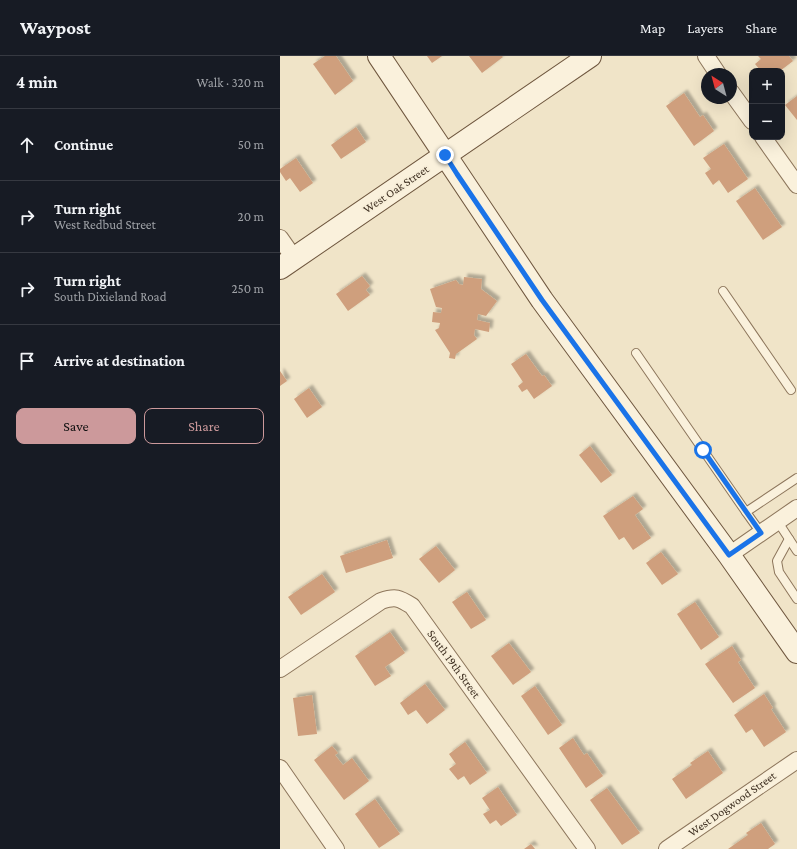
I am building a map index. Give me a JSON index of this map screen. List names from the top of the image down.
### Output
{
  "streets": {
    "main road": ["West Oak Street"],
    "street": ["South 19th Street", "West Dogwood Street"]
  },
  "north": "top left",
  "page": {
    "header": "Waypost",
    "nav": ["Map", "Layers", "Share"],
    "heading": ["4 min", "Walk · 320 m"],
    "map_buttons": ["+", "−"],
    "list": [
      ["Continue", "50 m"],
      ["Turn right", "West Redbud Street", "20 m"],
      ["Turn right", "South Dixieland Road", "250 m"],
      "Arrive at destination"
    ],
    "buttons": ["Save", "Share"]
  }
}
